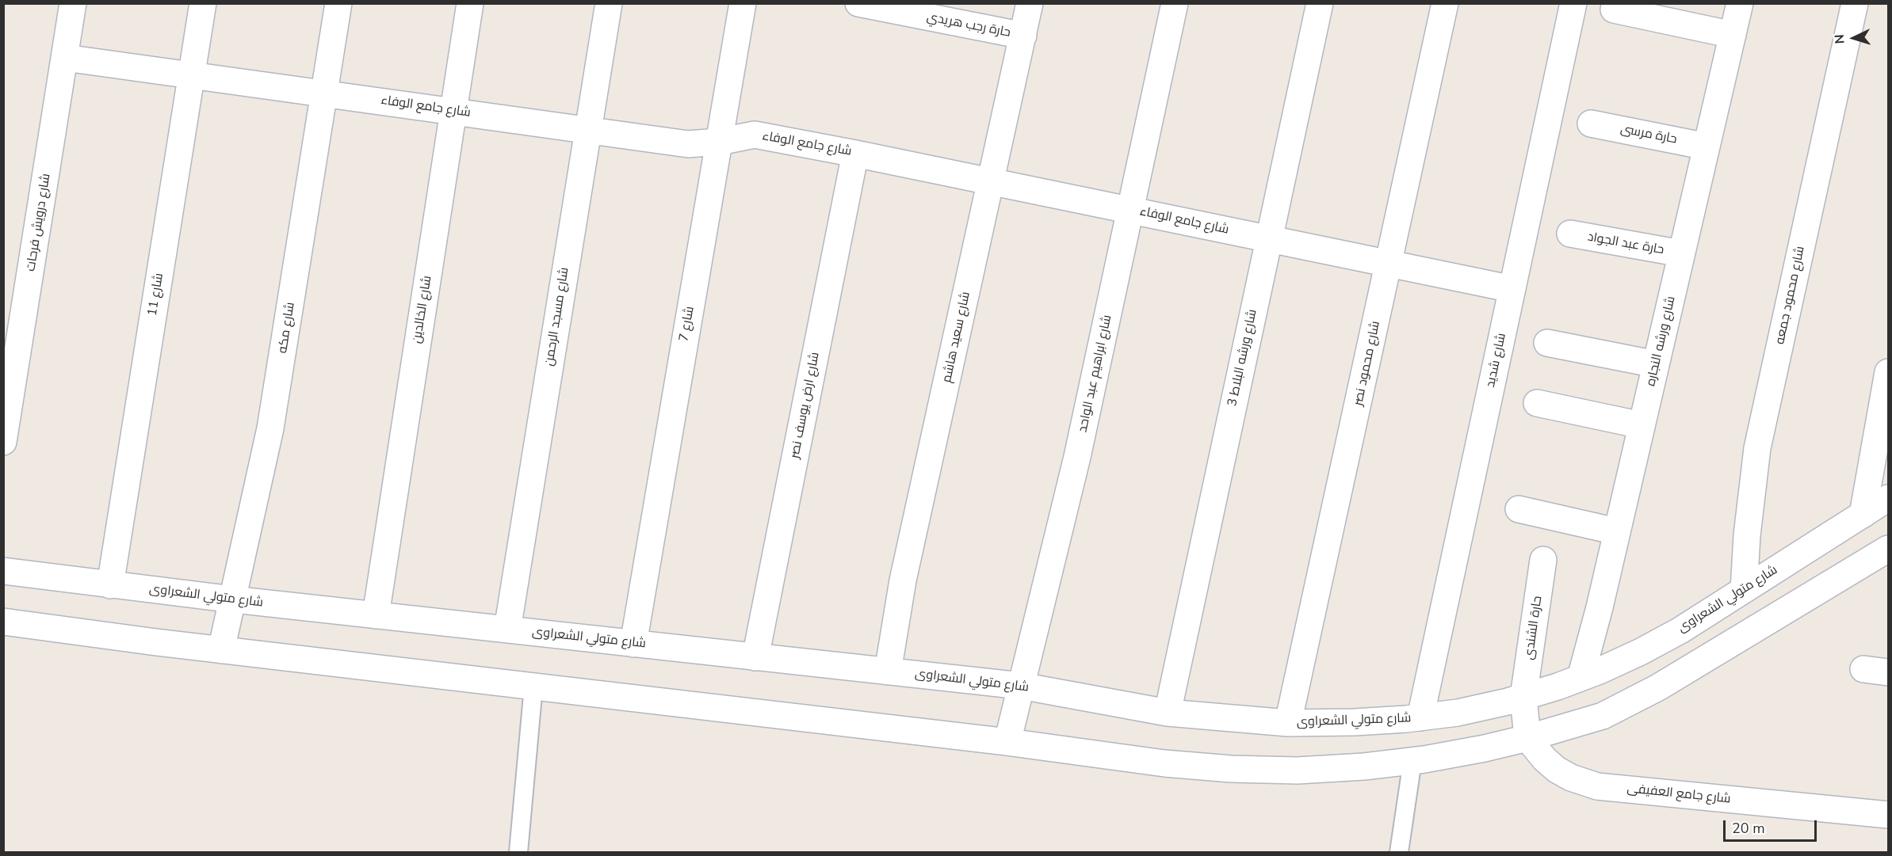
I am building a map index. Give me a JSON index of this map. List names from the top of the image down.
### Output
{
  "streets": {
    "street": [
      "حارة رجب هريدي",
      "شارع جامع الوفاء",
      "حارة مرسى",
      "شارع درويش فرحات",
      "حارة عبد الجواد",
      "شارع 11",
      "شارع محمود جمعه",
      "شارع الخالدين",
      "شارع مسجد الرحمن",
      "شارع 7",
      "شارع مكه",
      "شارع سعيد هاشم",
      "شارع ورشه النجاره",
      "شارع ورشه البلاط 3",
      "شارع شديد",
      "شارع محمود نصر",
      "شارع ابراهيم عبد الواحد",
      "شارع ارض يوسف نصر",
      "شارع متولي الشعراوى",
      "حارة الشندى",
      "شارع جامع العفيفى"
    ]
  },
  "crossings": [
    ["حارة رجب هريدي", "شارع سعيد هاشم"],
    ["شارع جامع الوفاء", "شارع درويش فرحات"],
    ["شارع جامع الوفاء", "شارع 11"],
    ["شارع جامع الوفاء", "شارع الخالدين"],
    ["شارع جامع الوفاء", "شارع مسجد الرحمن"],
    ["شارع جامع الوفاء", "شارع 7"],
    ["شارع جامع الوفاء", "شارع مكه"],
    ["شارع جامع الوفاء", "شارع سعيد هاشم"],
    ["شارع جامع الوفاء", "شارع ورشه البلاط 3"],
    ["شارع جامع الوفاء", "شارع شديد"],
    ["شارع جامع الوفاء", "شارع محمود نصر"],
    ["شارع جامع الوفاء", "شارع ابراهيم عبد الواحد"],
    ["شارع جامع الوفاء", "شارع ارض يوسف نصر"],
    ["حارة مرسى", "شارع ورشه النجاره"],
    ["حارة عبد الجواد", "شارع ورشه النجاره"],
    ["شارع 11", "شارع متولي الشعراوى"],
    ["شارع محمود جمعه", "شارع متولي الشعراوى"],
    ["شارع الخالدين", "شارع متولي الشعراوى"],
    ["شارع مسجد الرحمن", "شارع متولي الشعراوى"],
    ["شارع 7", "شارع متولي الشعراوى"],
    ["شارع مكه", "شارع متولي الشعراوى"],
    ["شارع سعيد هاشم", "شارع متولي الشعراوى"],
    ["شارع ورشه النجاره", "شارع متولي الشعراوى"],
    ["شارع ورشه البلاط 3", "شارع متولي الشعراوى"],
    ["شارع شديد", "شارع متولي الشعراوى"],
    ["شارع محمود نصر", "شارع متولي الشعراوى"],
    ["شارع ابراهيم عبد الواحد", "شارع متولي الشعراوى"],
    ["شارع ارض يوسف نصر", "شارع متولي الشعراوى"],
    ["شارع متولي الشعراوى", "حارة الشندى"]
  ],
  "scale_bar": "20 m",
  "north": "left"
}
